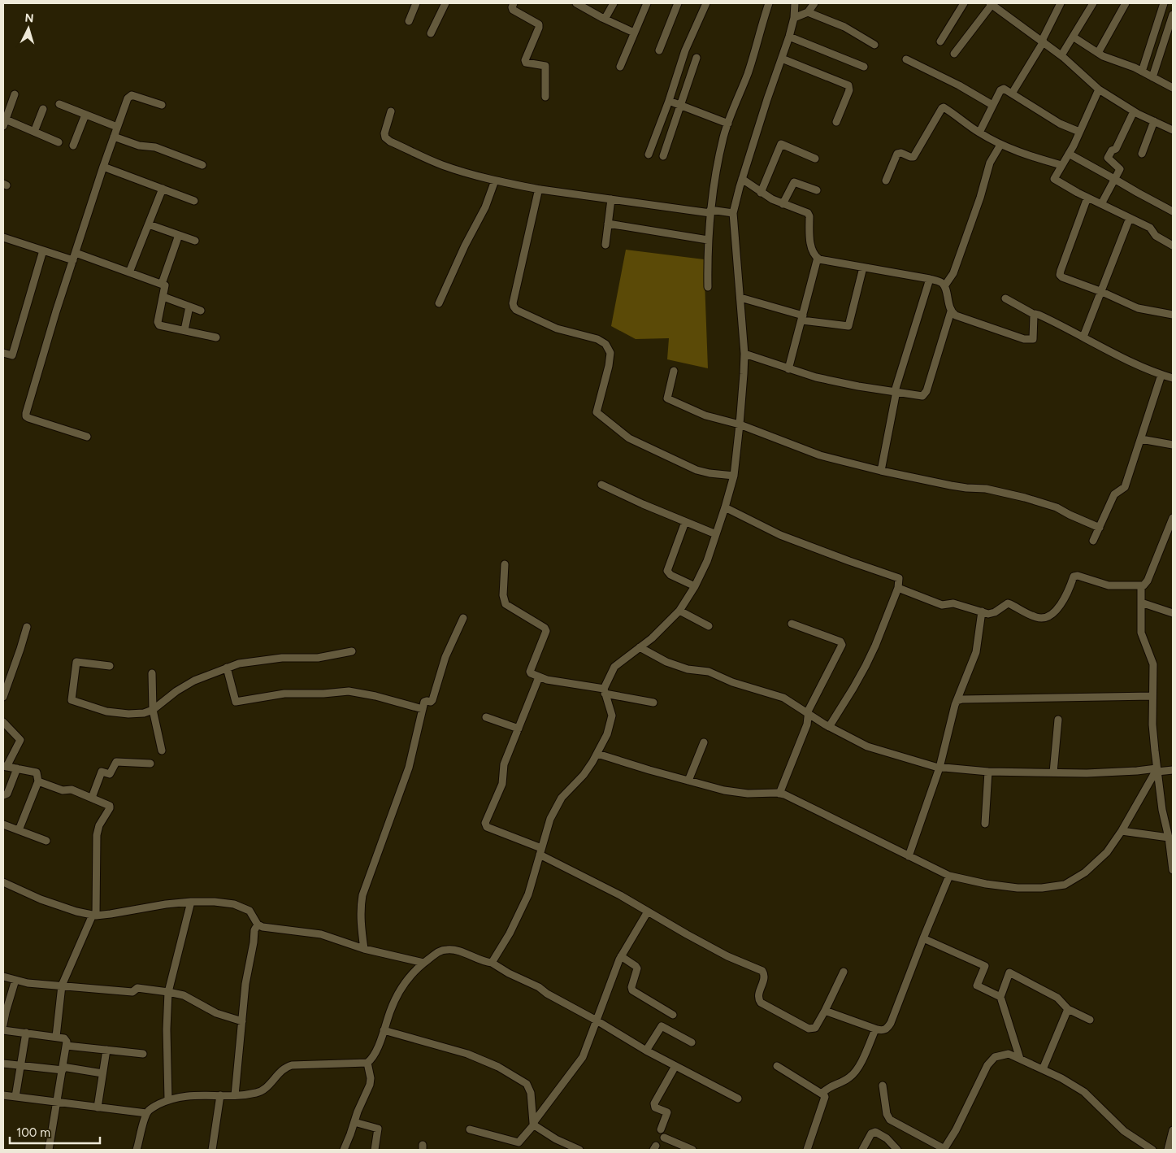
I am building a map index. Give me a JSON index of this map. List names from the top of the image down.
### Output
{
  "scale_bar": "100 m",
  "north": "top"
}
